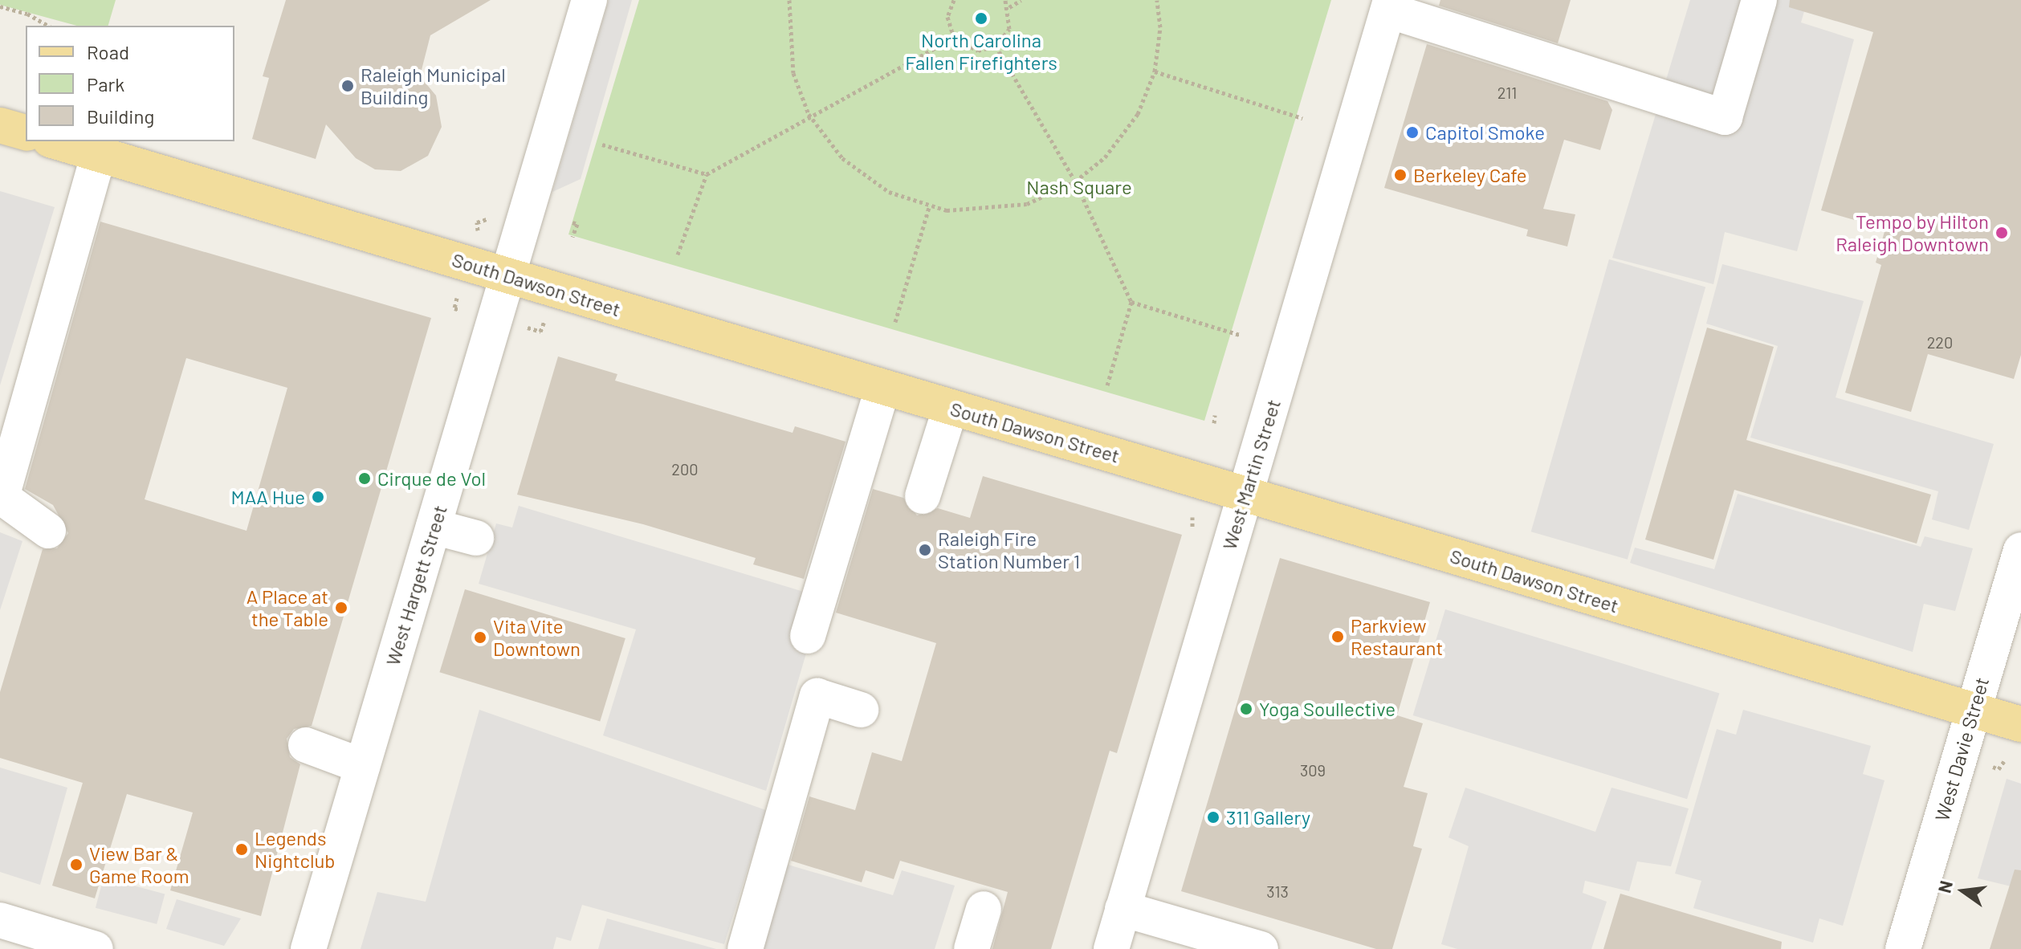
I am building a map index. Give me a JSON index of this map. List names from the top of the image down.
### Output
{
  "streets": {
    "main road": ["South Dawson Street"],
    "street": ["West Martin Street", "West Hargett Street", "West Davie Street"]
  },
  "crossings": [
    ["South Dawson Street", "West Martin Street"],
    ["South Dawson Street", "West Hargett Street"],
    ["South Dawson Street", "West Davie Street"]
  ],
  "parks": ["Nash Square"],
  "places": [
    "North Carolina Fallen Firefighters",
    "Raleigh Municipal Building",
    "Capitol Smoke",
    "Berkeley Cafe",
    "Tempo by Hilton Raleigh Downtown",
    "Cirque de Vol",
    "MAA Hue",
    "Raleigh Fire Station Number 1",
    "A Place at the Table",
    "Parkview Restaurant",
    "Vita Vite Downtown",
    "Yoga Soullective",
    "311 Gallery",
    "Legends Nightclub",
    "View Bar & Game Room"
  ],
  "house_numbers": [
    "211",
    "220",
    "200",
    "309",
    "313"
  ],
  "legend": ["Road", "Park", "Building"],
  "north": "left"
}
